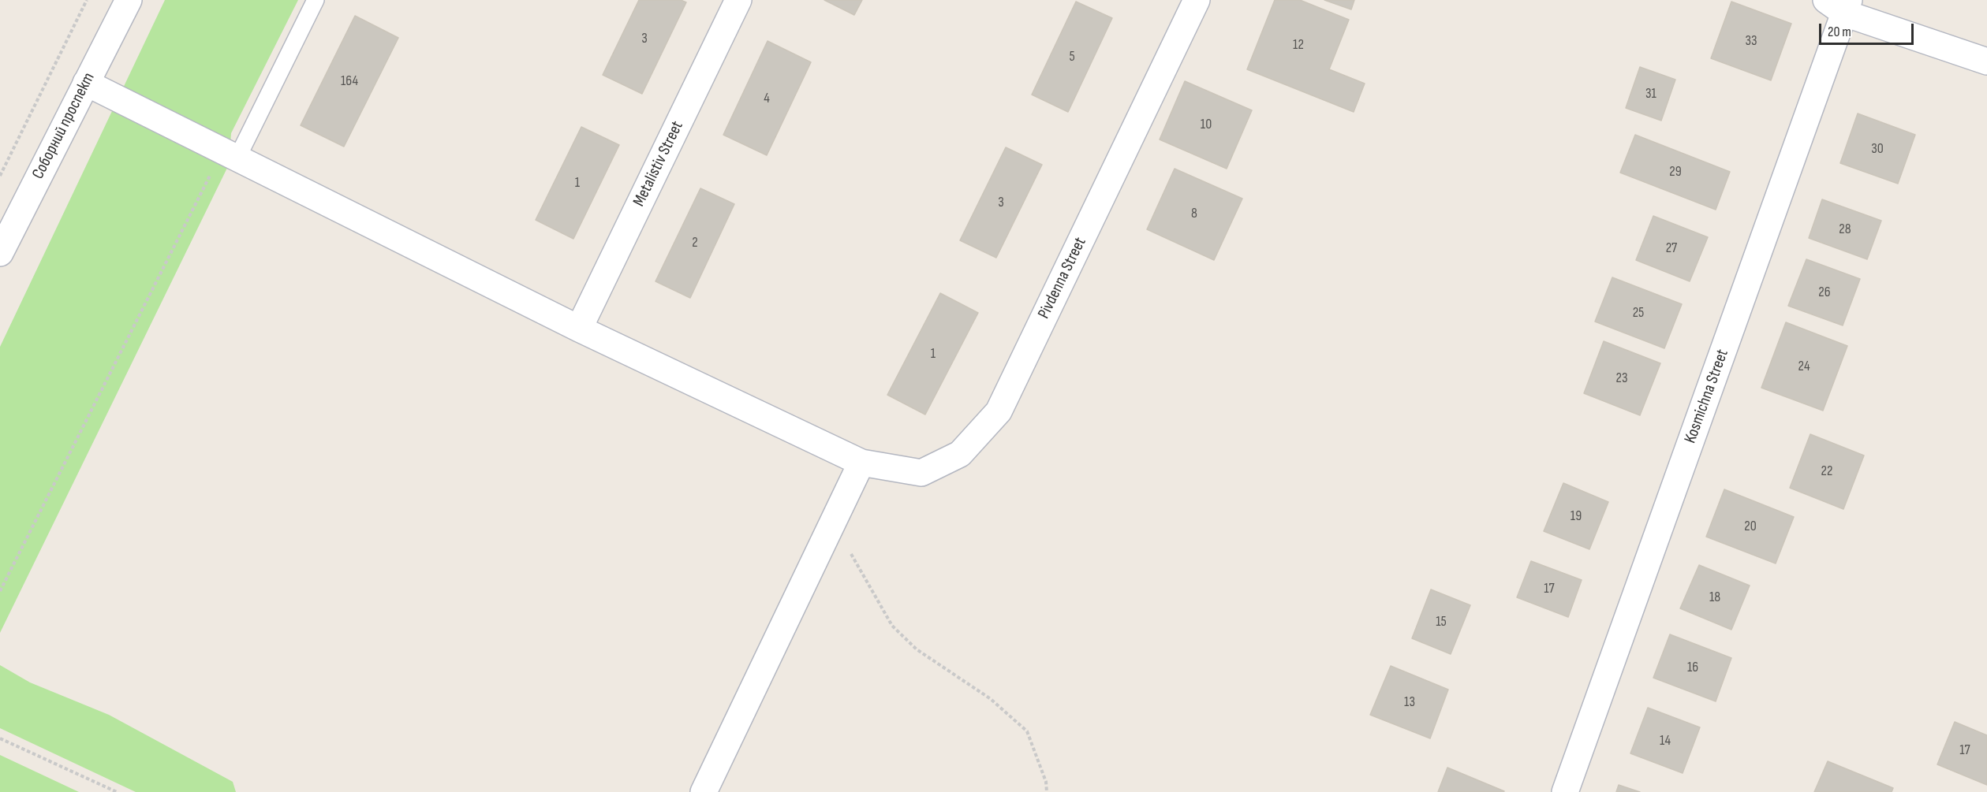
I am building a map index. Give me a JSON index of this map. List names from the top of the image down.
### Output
{
  "streets": {
    "street": [
      "Соборний проспект",
      "Metalistiv Street",
      "Pivdenna Street",
      "Kosmichna Street"
    ]
  },
  "crossings": [
    ["Соборний проспект", "Pivdenna Street"],
    ["Metalistiv Street", "Pivdenna Street"]
  ],
  "house_numbers": [
    "3",
    "33",
    "12",
    "5",
    "164",
    "31",
    "4",
    "10",
    "30",
    "29",
    "1",
    "3",
    "8",
    "28",
    "2",
    "27",
    "26",
    "25",
    "1",
    "24",
    "23",
    "22",
    "19",
    "20",
    "17",
    "18",
    "15",
    "16",
    "13",
    "14",
    "17"
  ],
  "scale_bar": "20 m"
}
